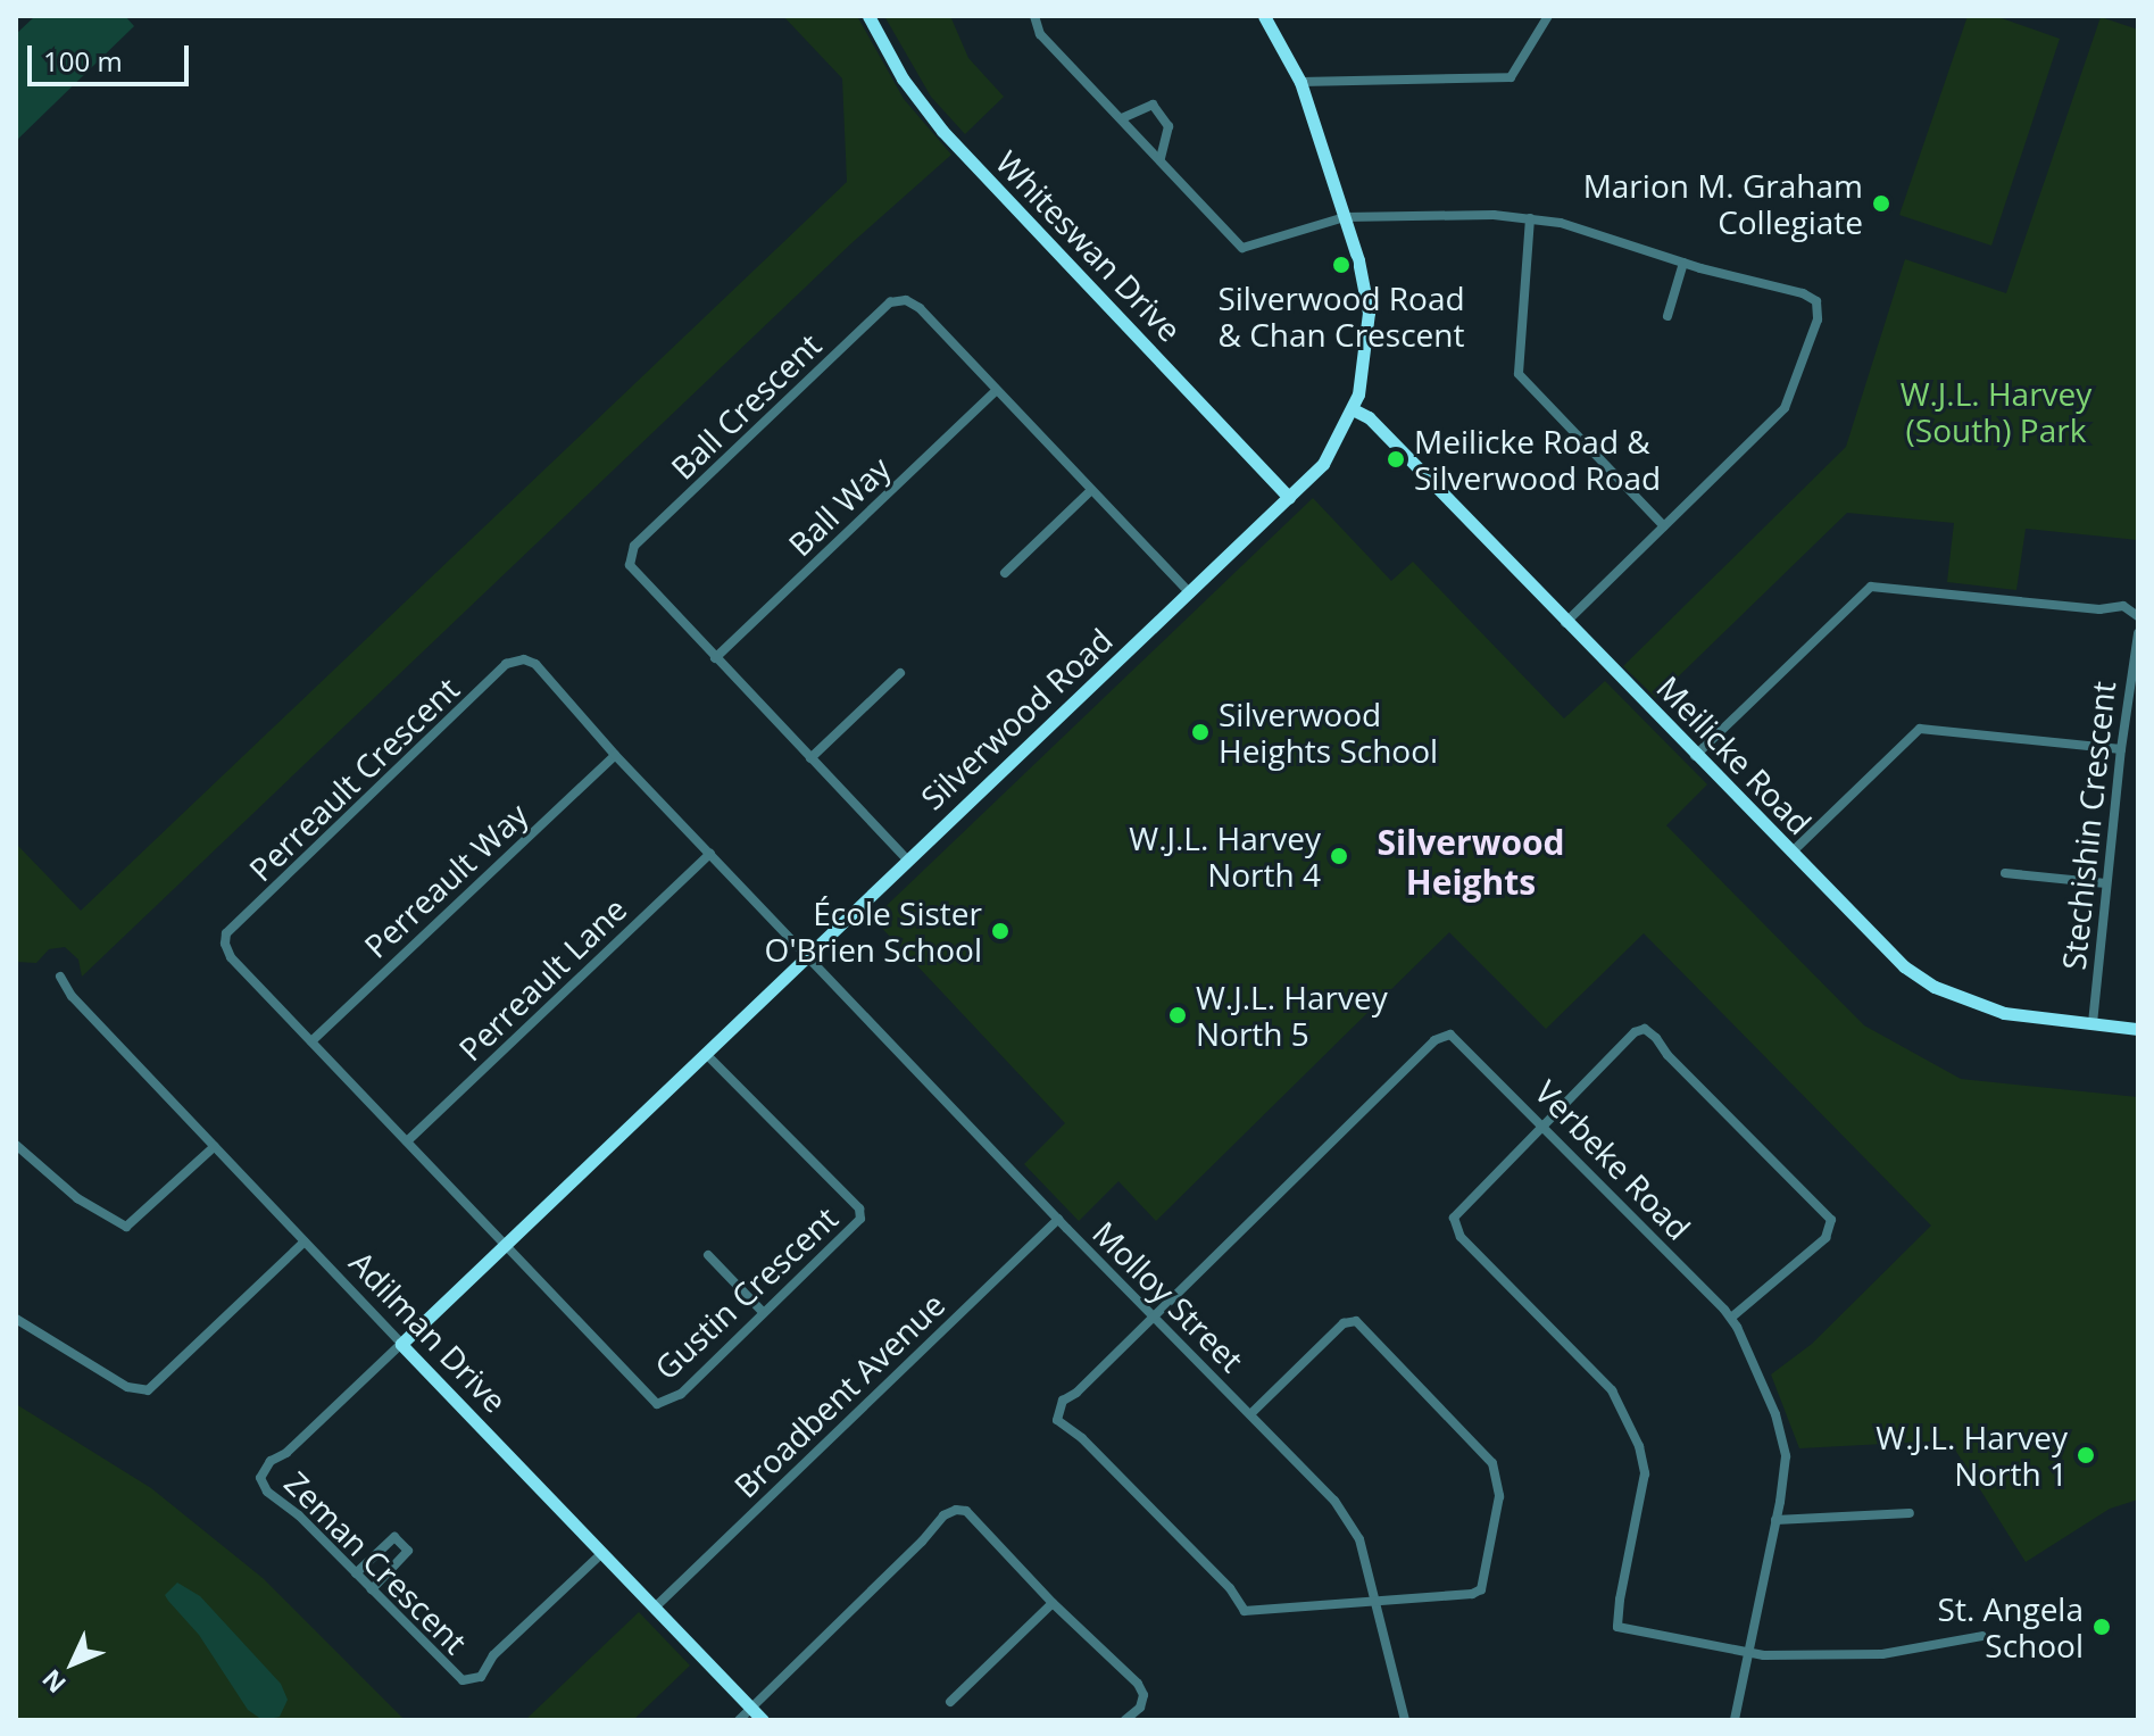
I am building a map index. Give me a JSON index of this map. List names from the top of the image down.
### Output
{
  "streets": {
    "street": [
      "Whiteswan Drive",
      "Ball Crescent",
      "Ball Way",
      "Silverwood Road",
      "Meilicke Road",
      "Perreault Crescent",
      "Stechishin Crescent",
      "Perreault Way",
      "Perreault Lane",
      "Verbeke Road",
      "Gustin Crescent",
      "Molloy Street",
      "Adilman Drive",
      "Broadbent Avenue",
      "Zeman Crescent"
    ]
  },
  "crossings": [
    ["Whiteswan Drive", "Silverwood Road"],
    ["Ball Crescent", "Ball Way"],
    ["Ball Crescent", "Silverwood Road"],
    ["Silverwood Road", "Meilicke Road"],
    ["Silverwood Road", "Perreault Crescent"],
    ["Silverwood Road", "Gustin Crescent"],
    ["Silverwood Road", "Molloy Street"],
    ["Silverwood Road", "Adilman Drive"],
    ["Silverwood Road", "Zeman Crescent"],
    ["Meilicke Road", "Stechishin Crescent"],
    ["Perreault Crescent", "Perreault Way"],
    ["Perreault Crescent", "Perreault Lane"],
    ["Perreault Crescent", "Gustin Crescent"],
    ["Perreault Crescent", "Molloy Street"],
    ["Verbeke Road", "Molloy Street"],
    ["Molloy Street", "Broadbent Avenue"],
    ["Adilman Drive", "Broadbent Avenue"],
    ["Adilman Drive", "Zeman Crescent"]
  ],
  "districts": ["Silverwood Heights"],
  "parks": ["W.J.L. Harvey (South) Park"],
  "places": [
    "Marion M. Graham Collegiate",
    "Silverwood Road & Chan Crescent",
    "Meilicke Road & Silverwood Road",
    "Silverwood Heights School",
    "W.J.L. Harvey North 4",
    "École Sister O'Brien School",
    "W.J.L. Harvey North 5",
    "W.J.L. Harvey North 1",
    "St. Angela School"
  ],
  "scale_bar": "100 m",
  "north": "bottom left"
}
